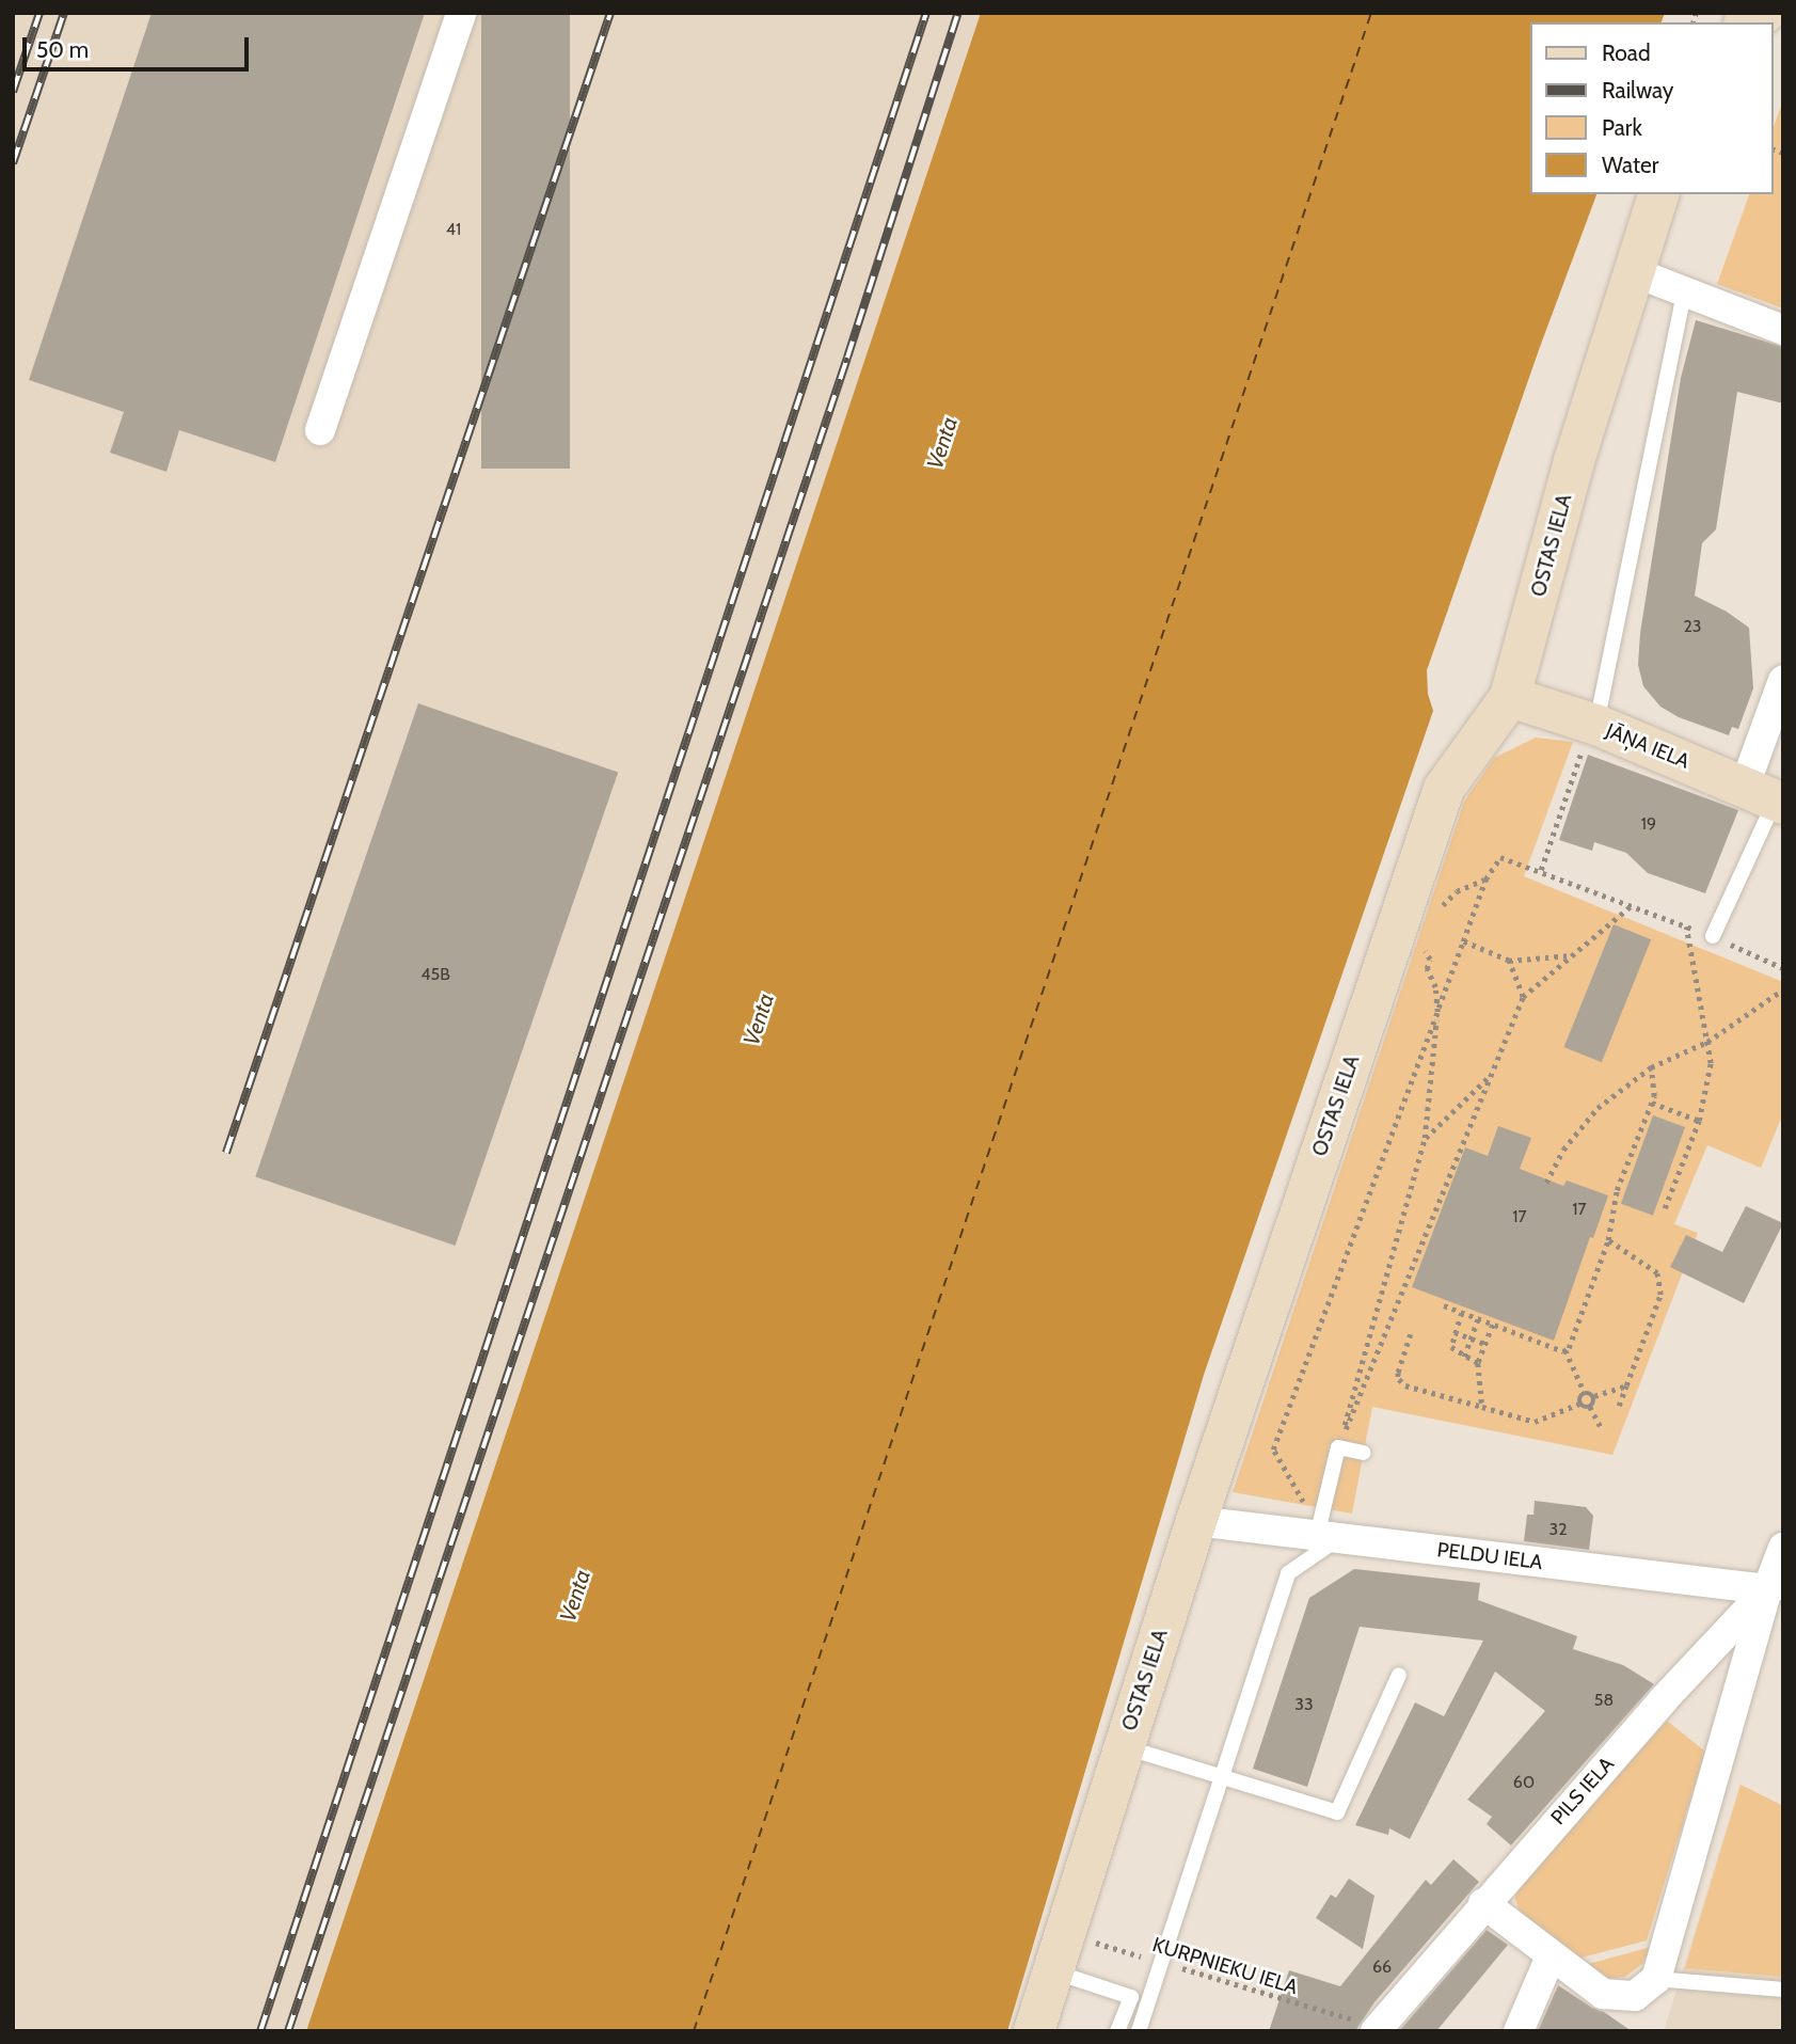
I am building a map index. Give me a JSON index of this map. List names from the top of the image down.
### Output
{
  "streets": {
    "street": [
      "OSTAS IELA",
      "JĀŅA IELA",
      "PELDU IELA",
      "PILS IELA"
    ],
    "path": ["KURPNIEKU IELA"]
  },
  "crossings": [
    ["OSTAS IELA", "JĀŅA IELA"],
    ["OSTAS IELA", "PELDU IELA"],
    ["OSTAS IELA", "KURPNIEKU IELA"],
    ["PELDU IELA", "PILS IELA"],
    ["PILS IELA", "KURPNIEKU IELA"]
  ],
  "water": ["Venta"],
  "house_numbers": [
    "41",
    "23",
    "19",
    "45B",
    "17",
    "17",
    "32",
    "58",
    "33",
    "60",
    "66"
  ],
  "legend": [
    "Road",
    "Railway",
    "Park",
    "Water"
  ],
  "scale_bar": "50 m"
}
